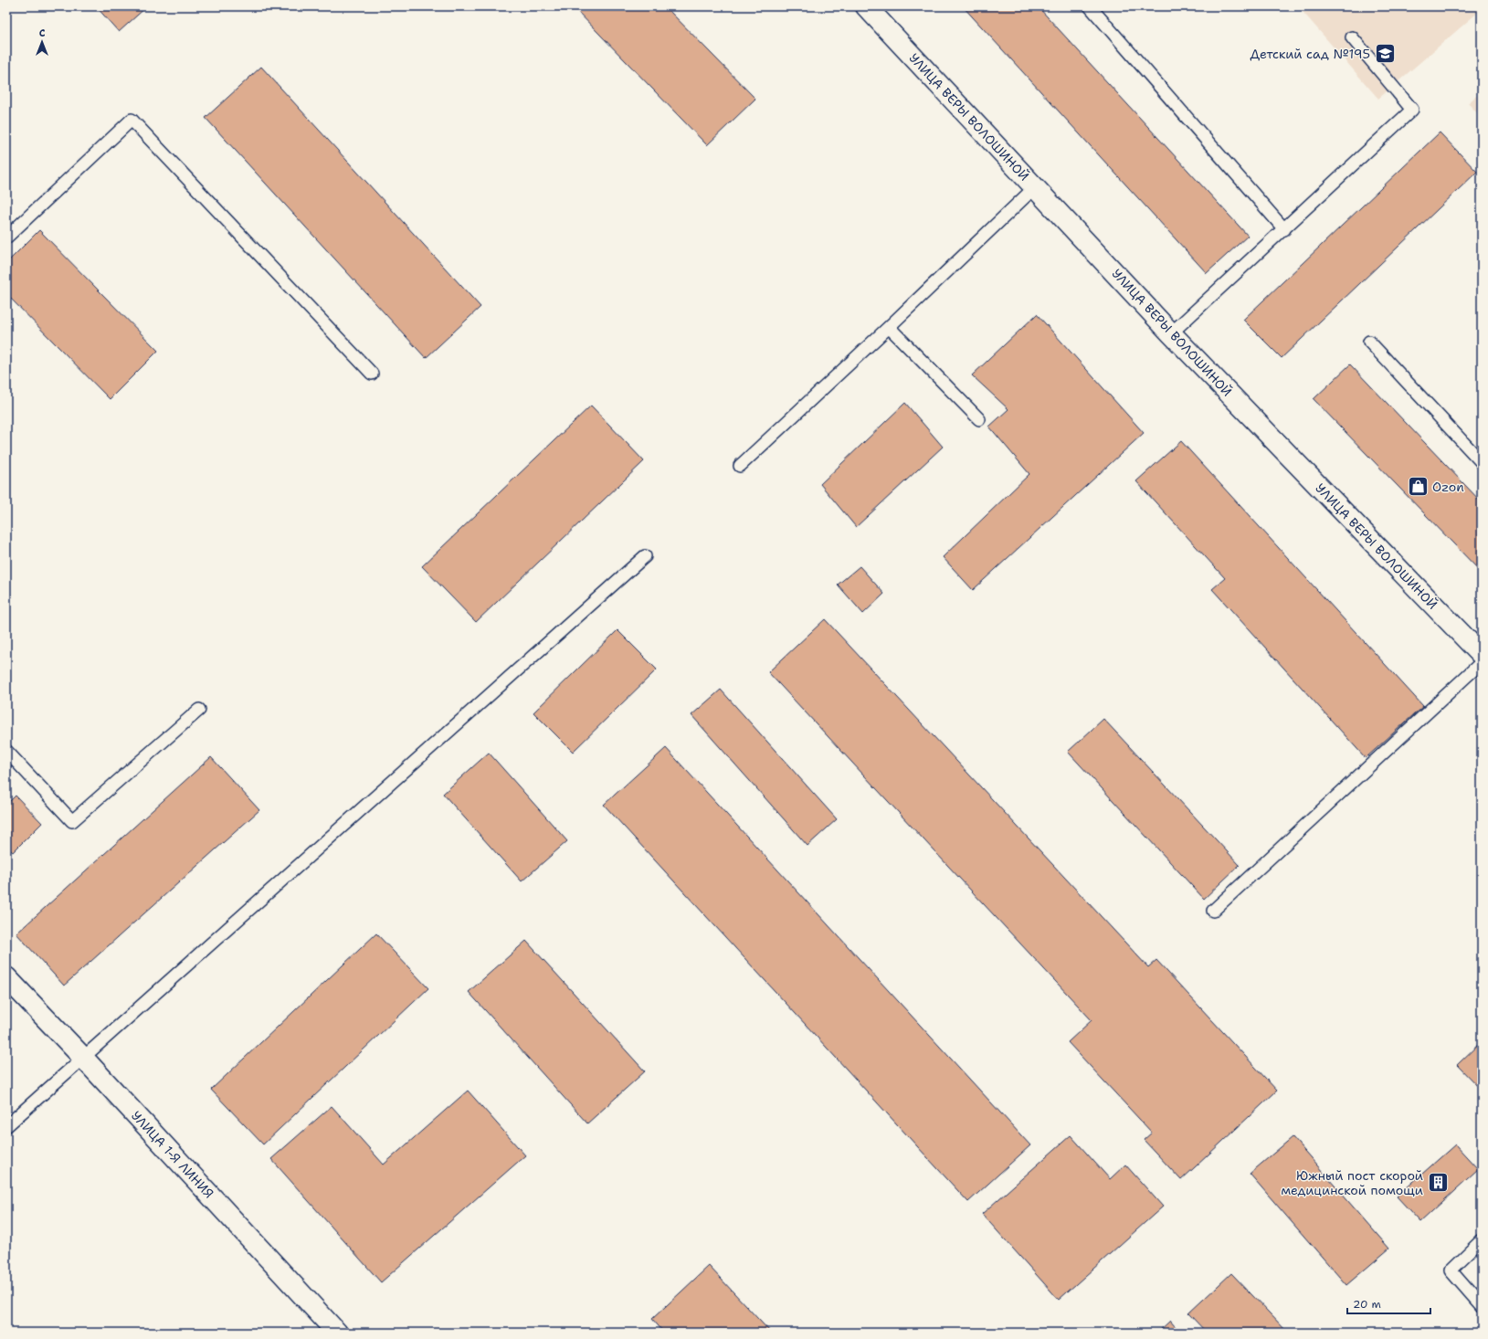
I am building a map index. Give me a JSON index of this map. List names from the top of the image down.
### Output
{
  "streets": {
    "street": ["УЛИЦА ВЕРЫ ВОЛОШИНОЙ", "УЛИЦА 1-Я ЛИНИЯ"]
  },
  "places": {
    "school or university": ["Детский сад №195"],
    "shop": ["Ozon"],
    "building": ["Южный пост скорой медицинской помощи"]
  },
  "scale_bar": "20 m",
  "north": "top"
}
